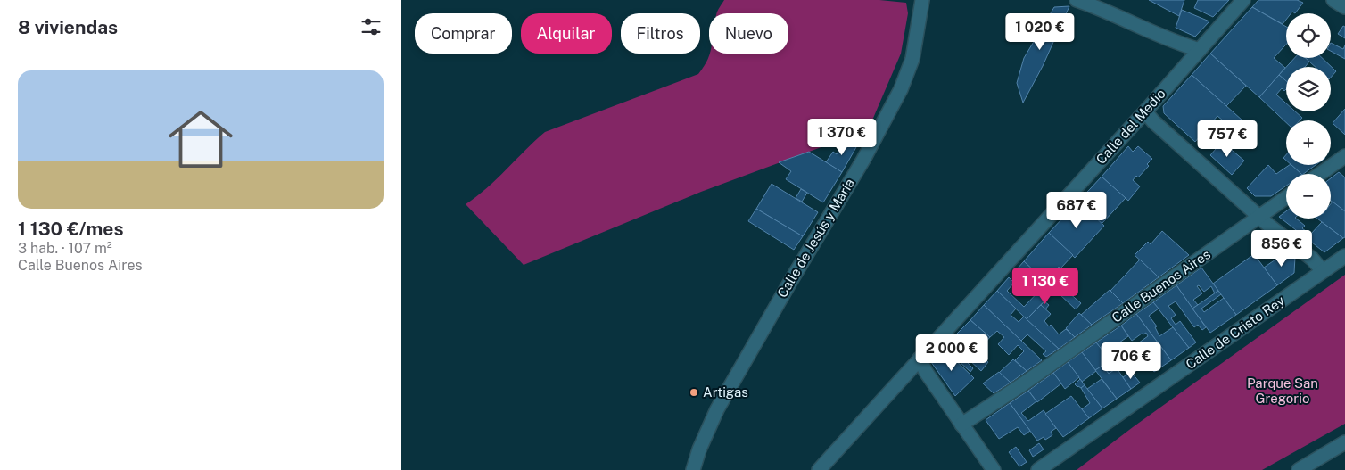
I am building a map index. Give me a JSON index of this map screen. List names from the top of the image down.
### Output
{
  "streets": {
    "street": [
      "Calle del Medio",
      "Calle de Jesús y María",
      "Calle Buenos Aires",
      "Calle de Cristo Rey"
    ]
  },
  "parks": ["Parque San Gregorio"],
  "places": ["Artigas"],
  "page": {
    "heading": "8 viviendas",
    "map_buttons": ["+", "−"],
    "price": [
      "1 020 €",
      "1 370 €",
      "757 €",
      "687 €",
      "856 €",
      "1 130 €",
      "2 000 €",
      "706 €"
    ],
    "chip": [
      "Comprar",
      "Alquilar",
      "Filtros",
      "Nuevo"
    ],
    "list": [
      {
        "name": "1 130 €/mes",
        "note": "3 hab. · 107 m² · Calle Buenos Aires"
      }
    ]
  }
}
